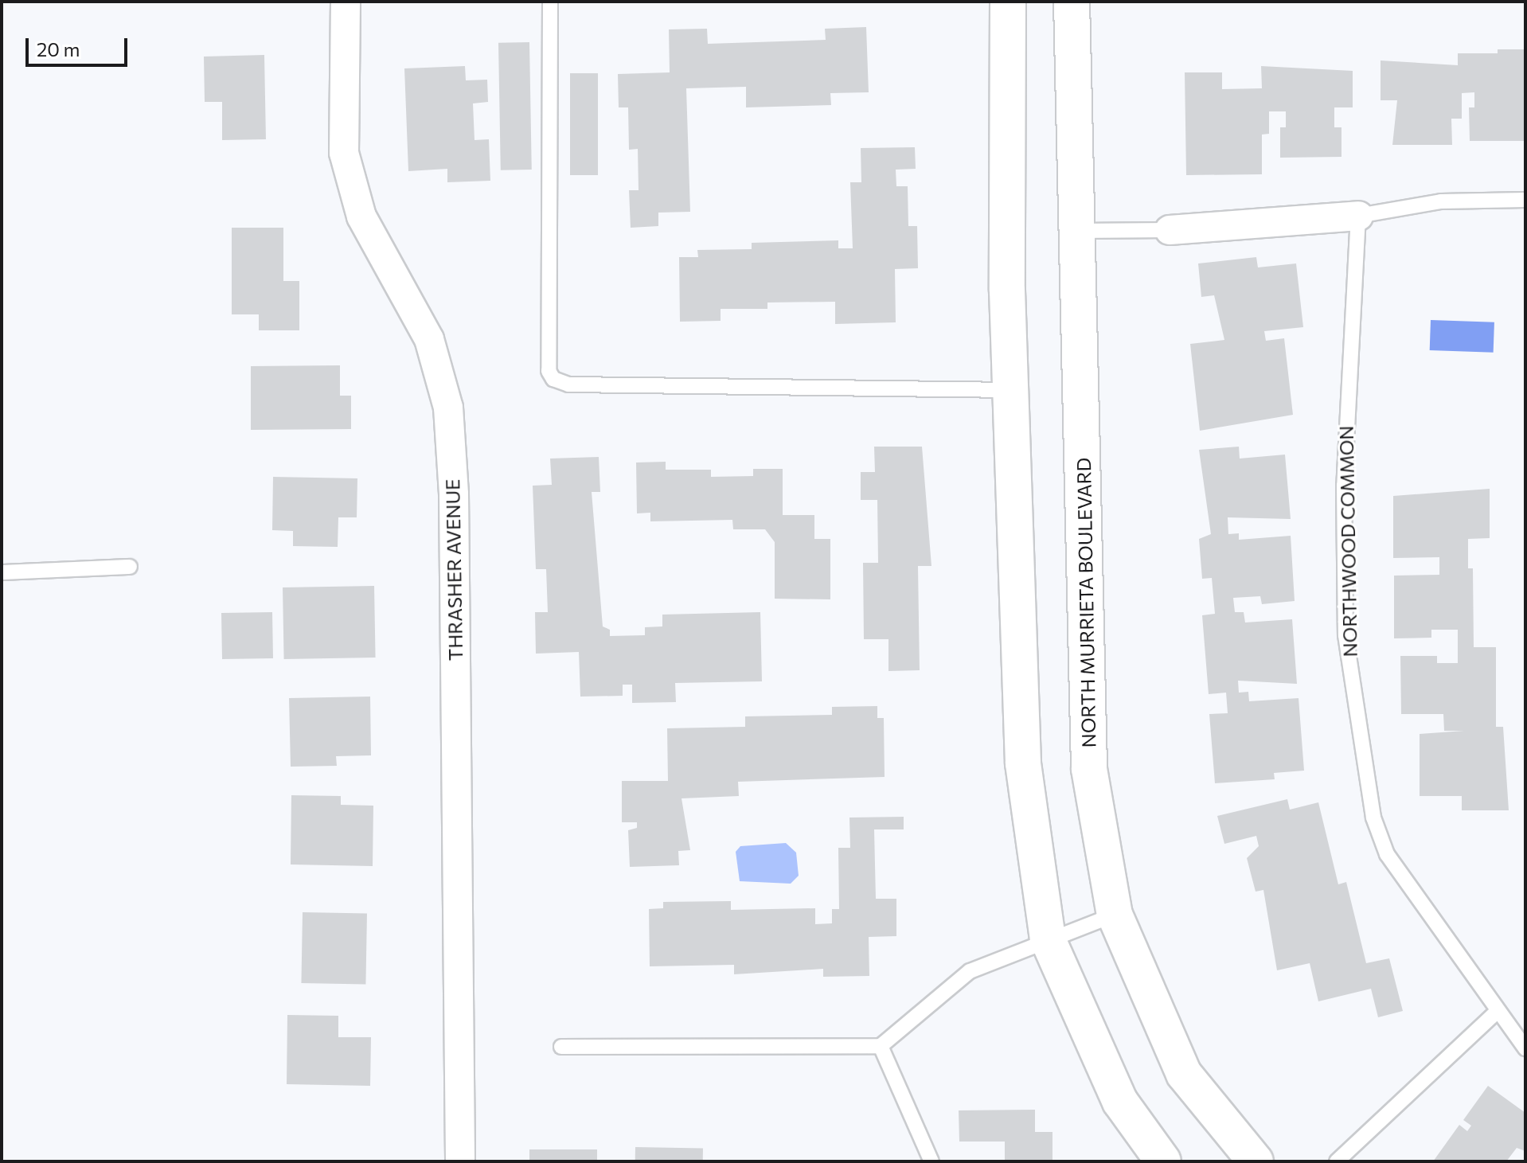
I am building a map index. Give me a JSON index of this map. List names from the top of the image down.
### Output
{
  "streets": {
    "main road": ["NORTH MURRIETA BOULEVARD"],
    "street": ["THRASHER AVENUE"],
    "lane": ["NORTHWOOD COMMON"]
  },
  "scale_bar": "20 m"
}
